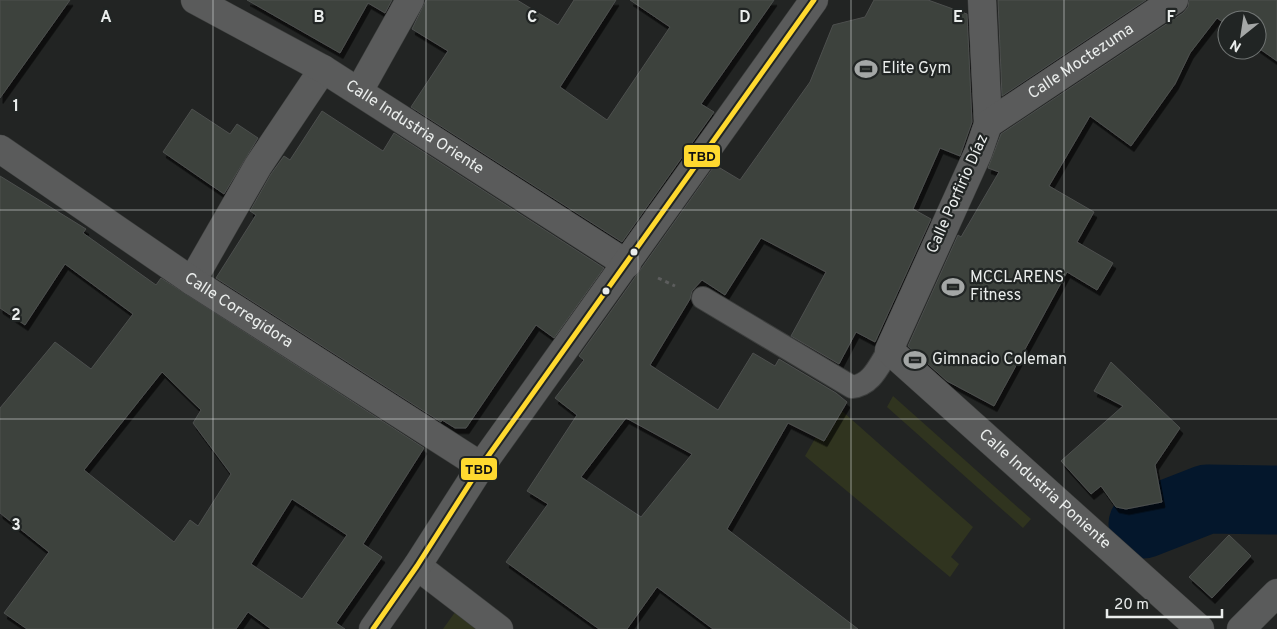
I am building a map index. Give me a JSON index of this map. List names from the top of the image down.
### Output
{
  "streets": {
    "street": [
      "Calle Moctezuma",
      "Calle Industria Oriente",
      "Calle Porfirio Díaz",
      "Calle Corregidora",
      "Calle Industria Poniente"
    ]
  },
  "crossings": [
    ["Calle Moctezuma", "Calle Porfirio Díaz"],
    ["Calle Porfirio Díaz", "Calle Industria Poniente"]
  ],
  "places": {
    "sports": ["Elite Gym", "MCCLARENS Fitness", "Gimnacio Coleman"]
  },
  "lines": ["transit line TBD"],
  "scale_bar": "20 m",
  "north": "bottom left",
  "grid": {
    "columns": [
      "A",
      "B",
      "C",
      "D",
      "E",
      "F"
    ],
    "rows": ["1", "2", "3"]
  }
}
